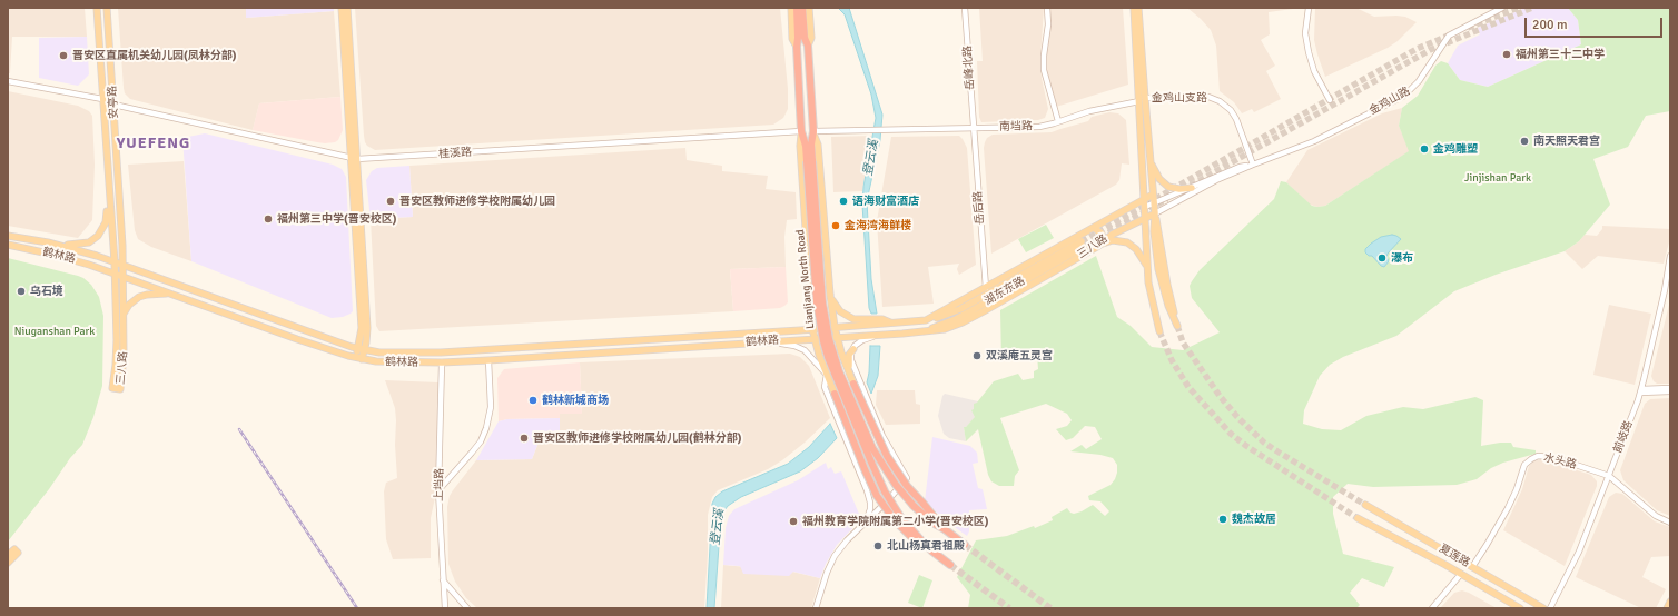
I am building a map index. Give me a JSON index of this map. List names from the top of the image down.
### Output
{
  "streets": {
    "highway": ["Lianjiang North Road"],
    "main road": [
      "安亭路",
      "三八路",
      "鹤林路",
      "湖东东路",
      "夏莲路"
    ],
    "street": [
      "岳峰北路",
      "金鸡山支路",
      "金鸡山路",
      "南垱路",
      "桂溪路",
      "岳后路",
      "前岐路",
      "水头路",
      "上垱路"
    ]
  },
  "crossings": [
    ["岳峰北路", "南垱路"],
    ["岳峰北路", "岳后路"],
    ["金鸡山支路", "金鸡山路"],
    ["金鸡山支路", "南垱路"],
    ["安亭路", "桂溪路"],
    ["安亭路", "三八路"],
    ["安亭路", "鹤林路"],
    ["南垱路", "岳后路"],
    ["南垱路", "Lianjiang North Road"],
    ["桂溪路", "Lianjiang North Road"],
    ["岳后路", "三八路"],
    ["三八路", "鹤林路"],
    ["三八路", "湖东东路"],
    ["鹤林路", "上垱路"],
    ["前岐路", "水头路"],
    ["水头路", "夏莲路"]
  ],
  "districts": ["YUEFENG"],
  "water": ["登云溪"],
  "parks": ["Jinjishan Park", "Niuganshan Park"],
  "places": [
    "福州第三十二中学",
    "晋安区直属机关幼儿园(凤林分部)",
    "南天照天君宫",
    "金鸡雕塑",
    "晋安区教师进修学校附属幼儿园",
    "语海财富酒店",
    "福州第三中学(晋安校区)",
    "金海湾海鲜楼",
    "瀑布",
    "乌石境",
    "双溪庵五灵宫",
    "鹤林新城商场",
    "晋安区教师进修学校附属幼儿园(鹤林分部)",
    "魏杰故居",
    "福州教育学院附属第二小学(晋安校区)",
    "北山杨真君祖殿"
  ],
  "scale_bar": "200 m"
}
